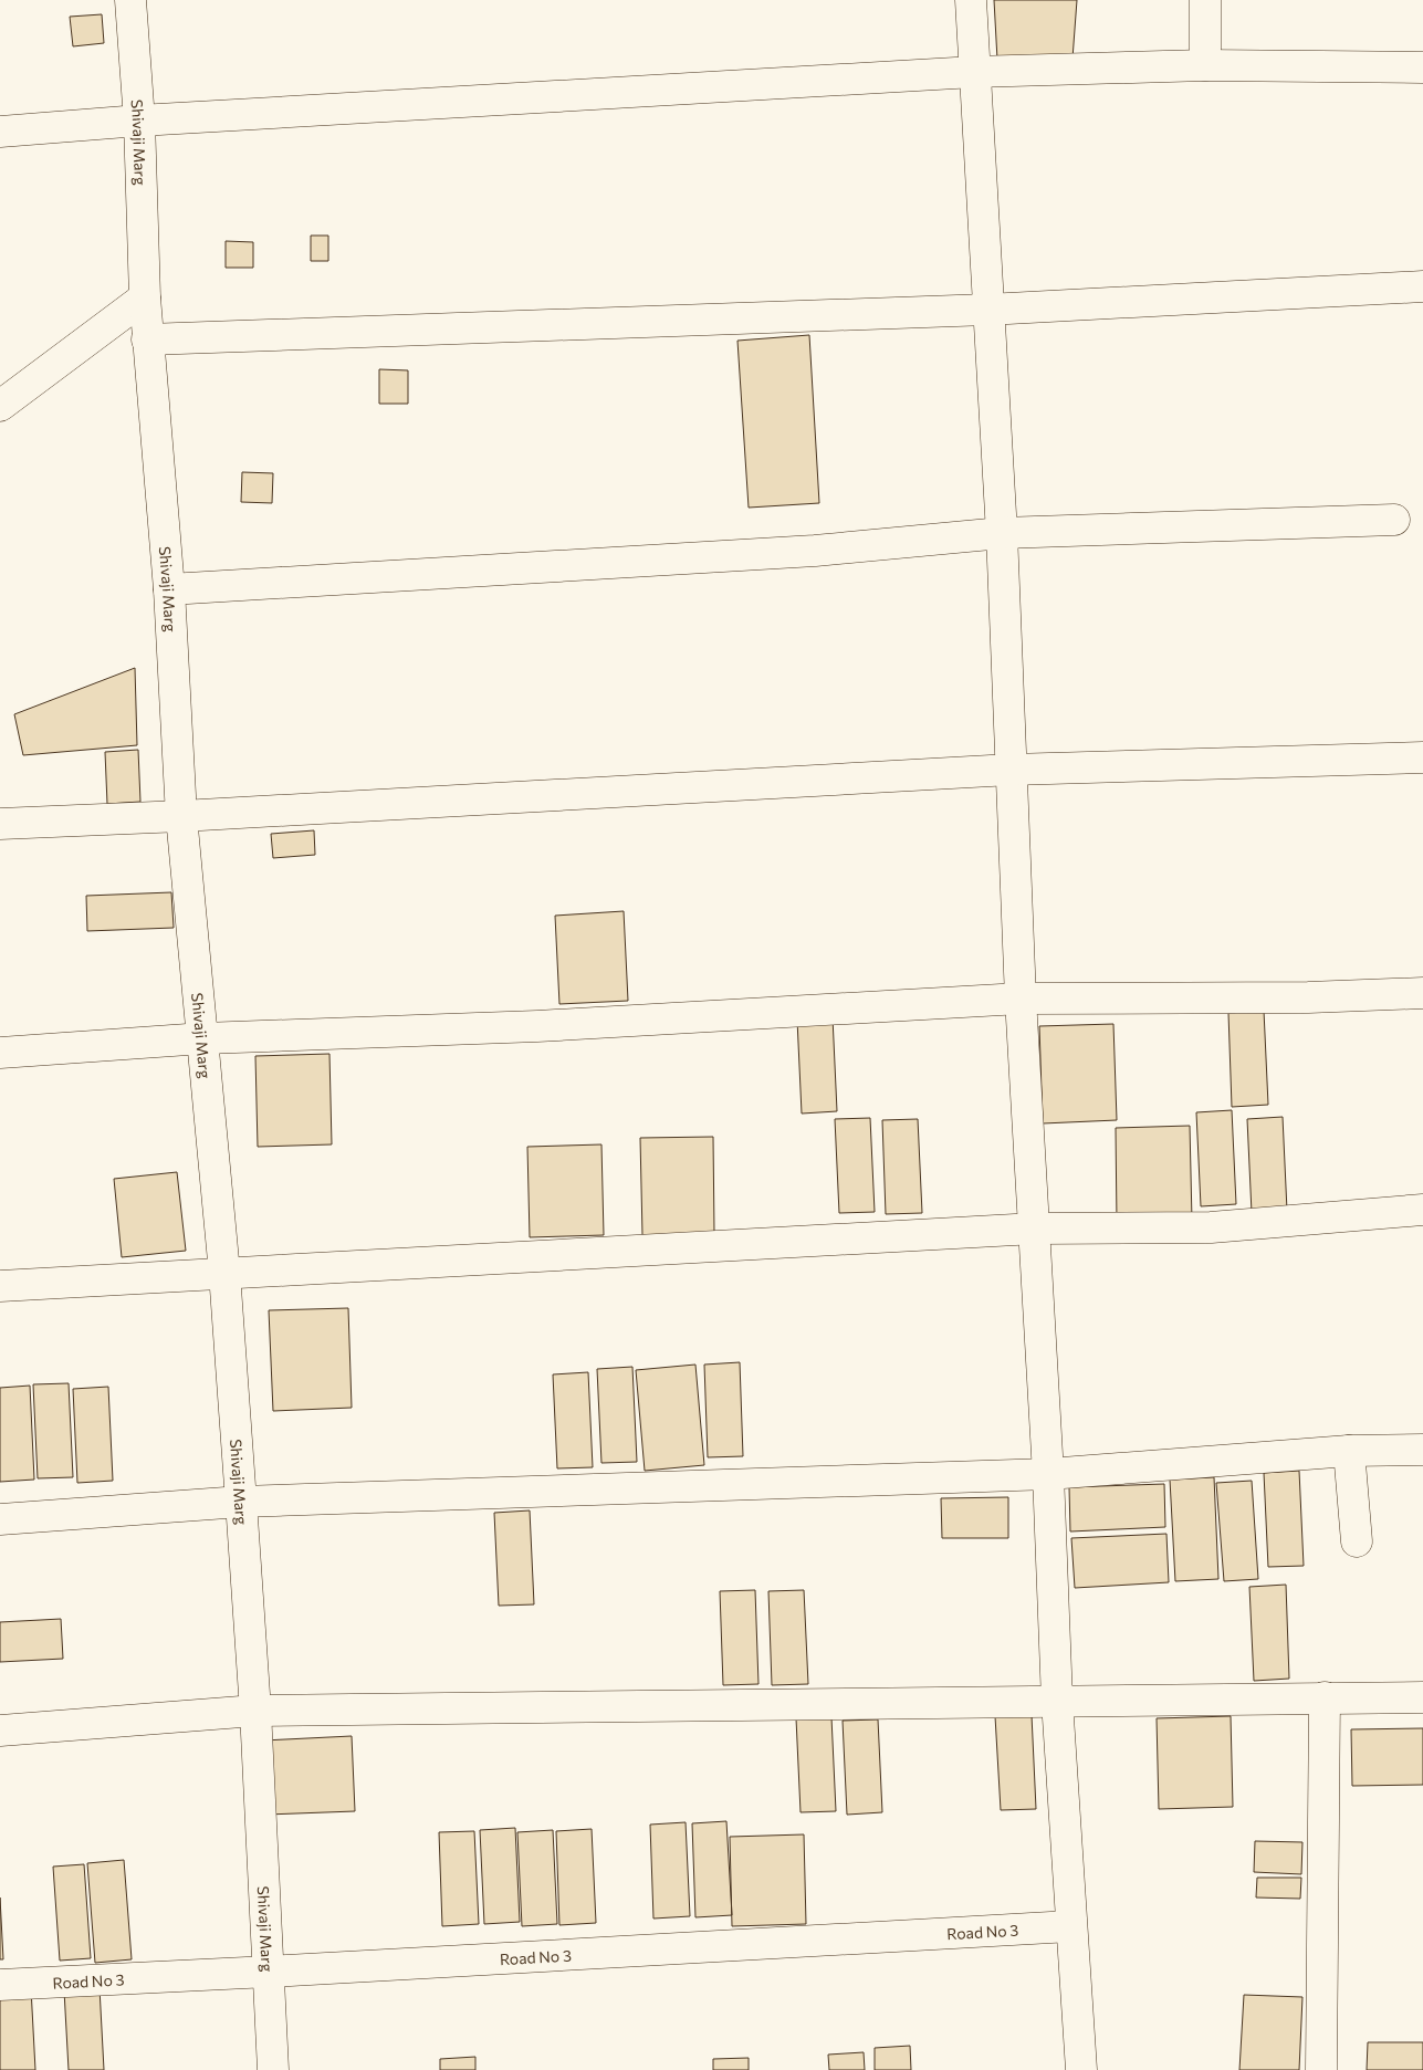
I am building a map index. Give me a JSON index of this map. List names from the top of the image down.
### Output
{
  "streets": {
    "street": ["Shivaji Marg", "Road No 3"]
  },
  "crossings": [
    ["Shivaji Marg", "Road No 3"]
  ]
}
